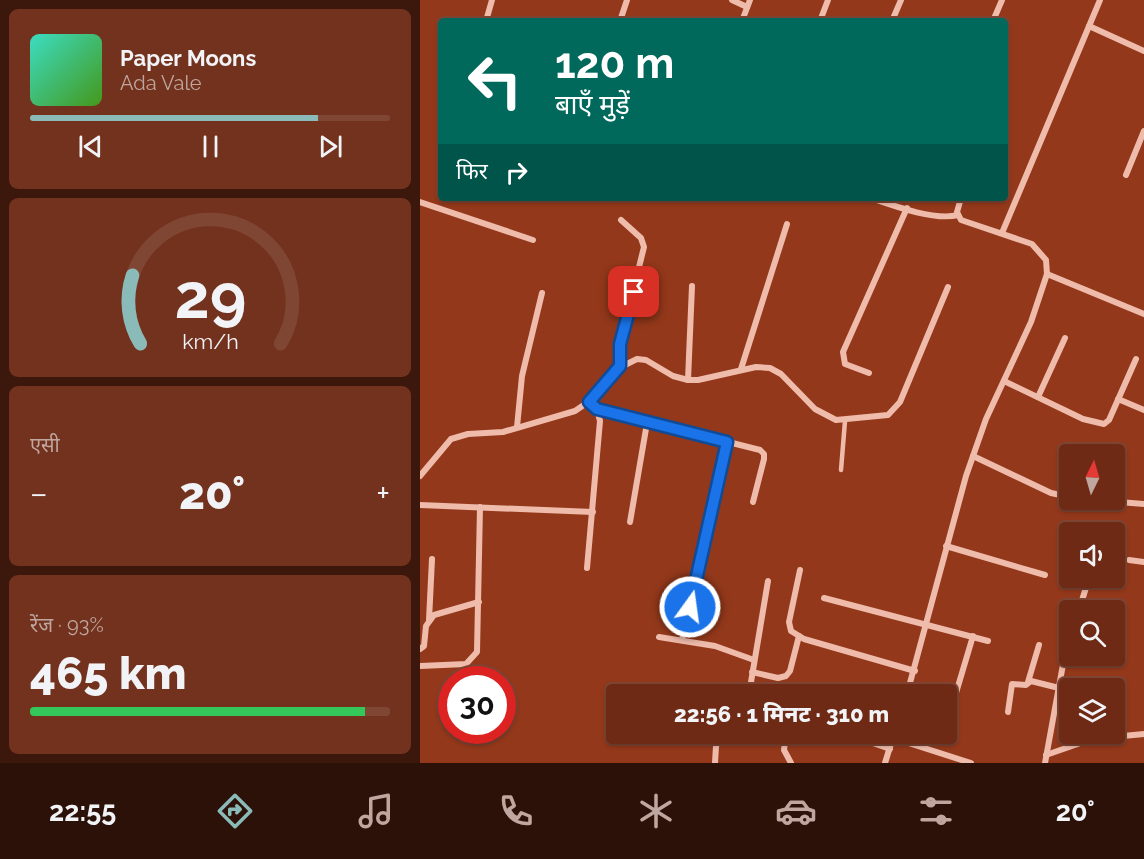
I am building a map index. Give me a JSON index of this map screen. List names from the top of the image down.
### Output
{
  "north": "top",
  "page": {
    "turn": ["120 m", "बाएँ मुड़ें"],
    "song": ["Paper Moons", "Ada Vale"],
    "then": "फिर",
    "tile": [
      "एसी",
      ["रेंज · 93%", "465 km"]
    ],
    "heat": ["−", "20°", "+"],
    "limit": "30",
    "trip": "22:56 · 1 मिनट · 310 m",
    "tabs": ["22:55", "20°"],
    "gauge": ["29", "km/h"]
  }
}
